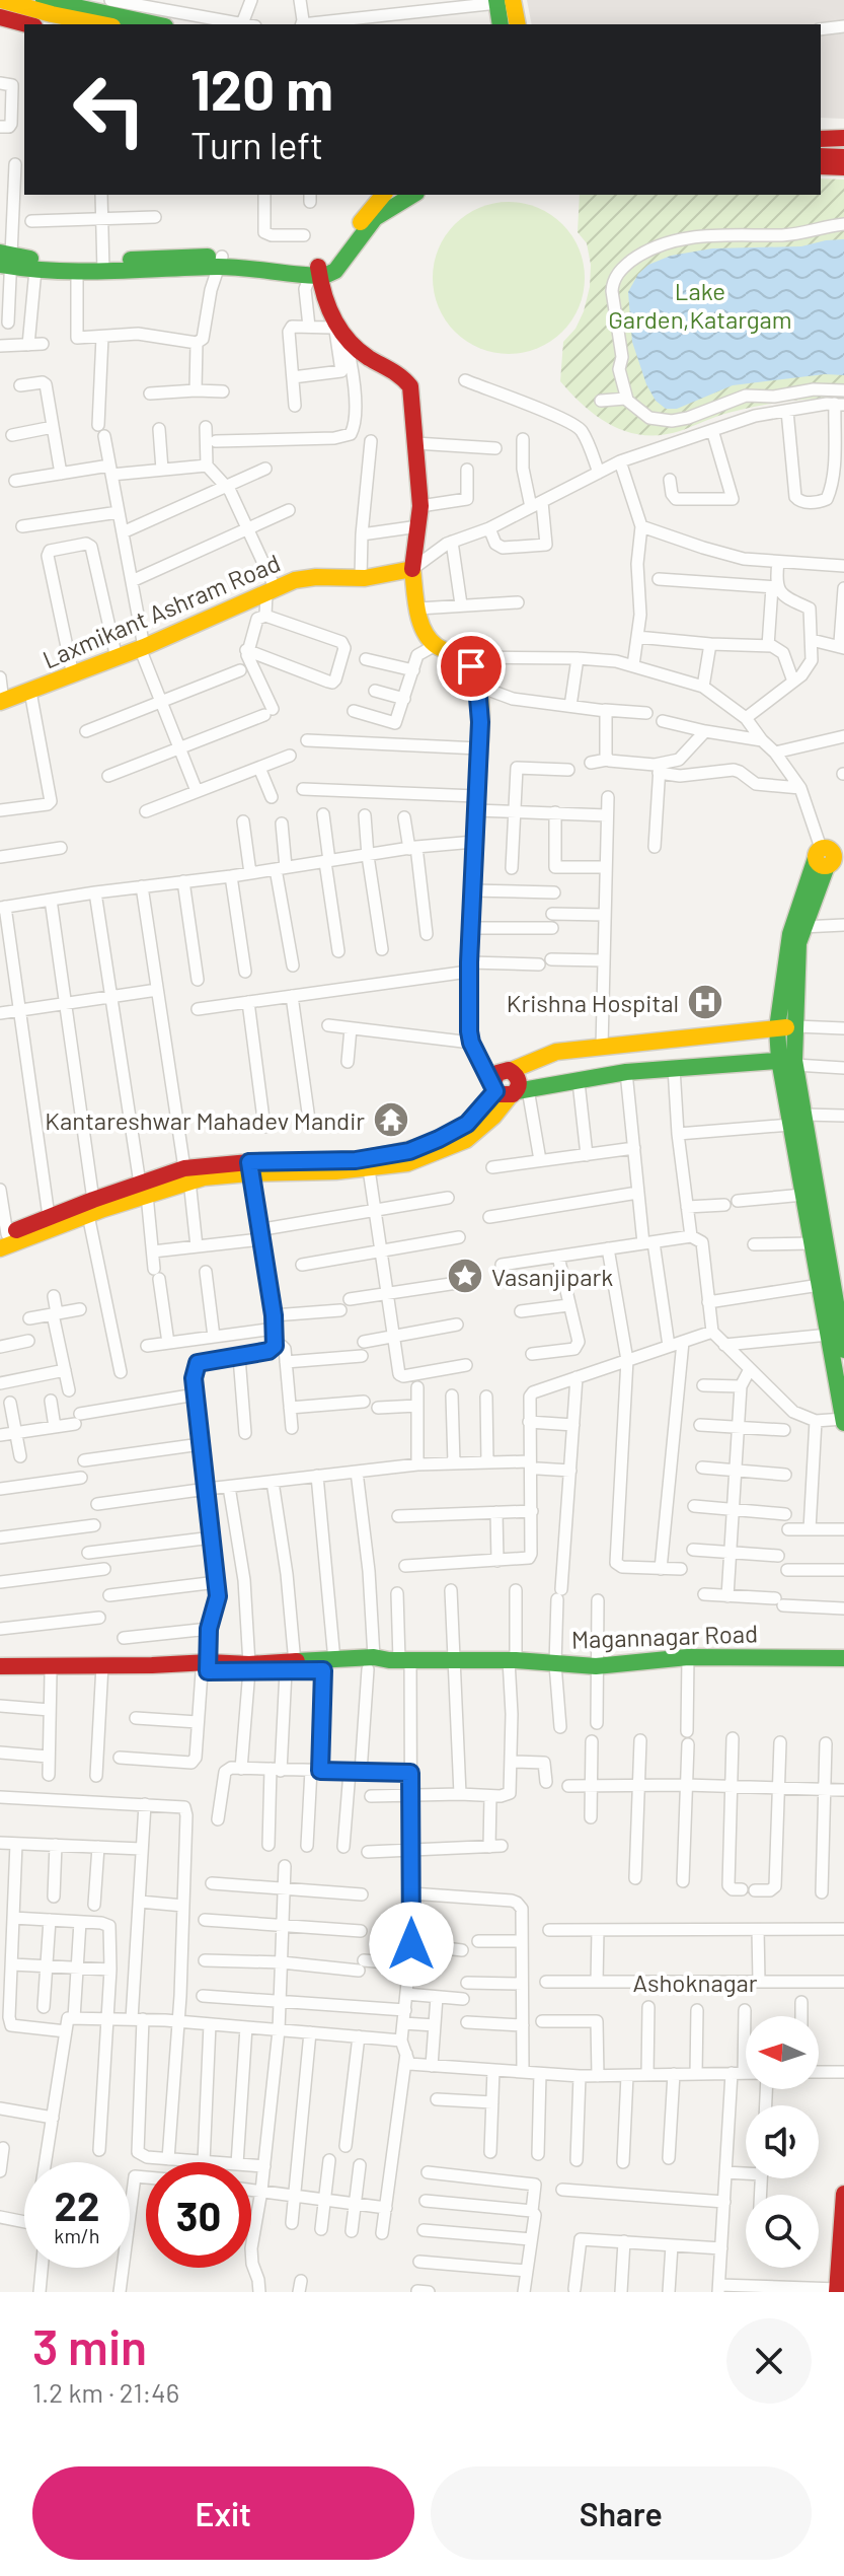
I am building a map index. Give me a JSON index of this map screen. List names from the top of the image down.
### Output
{
  "streets": {
    "main road": ["Laxmikant Ashram Road", "Magannagar Road"],
    "street": ["Ashoknagar"]
  },
  "parks": ["Lake Garden,Katargam"],
  "places": {
    "hospital": ["Krishna Hospital"],
    "temple": ["Kantareshwar Mahadev Mandir"],
    "place": ["Vasanjipark"]
  },
  "north": "left",
  "page": {
    "turn": ["120 m", "Turn left"],
    "speed": "22 km/h",
    "limit": "30",
    "heading": ["3 min", "1.2 km · 21:46"],
    "buttons": ["Exit", "Share"]
  }
}
